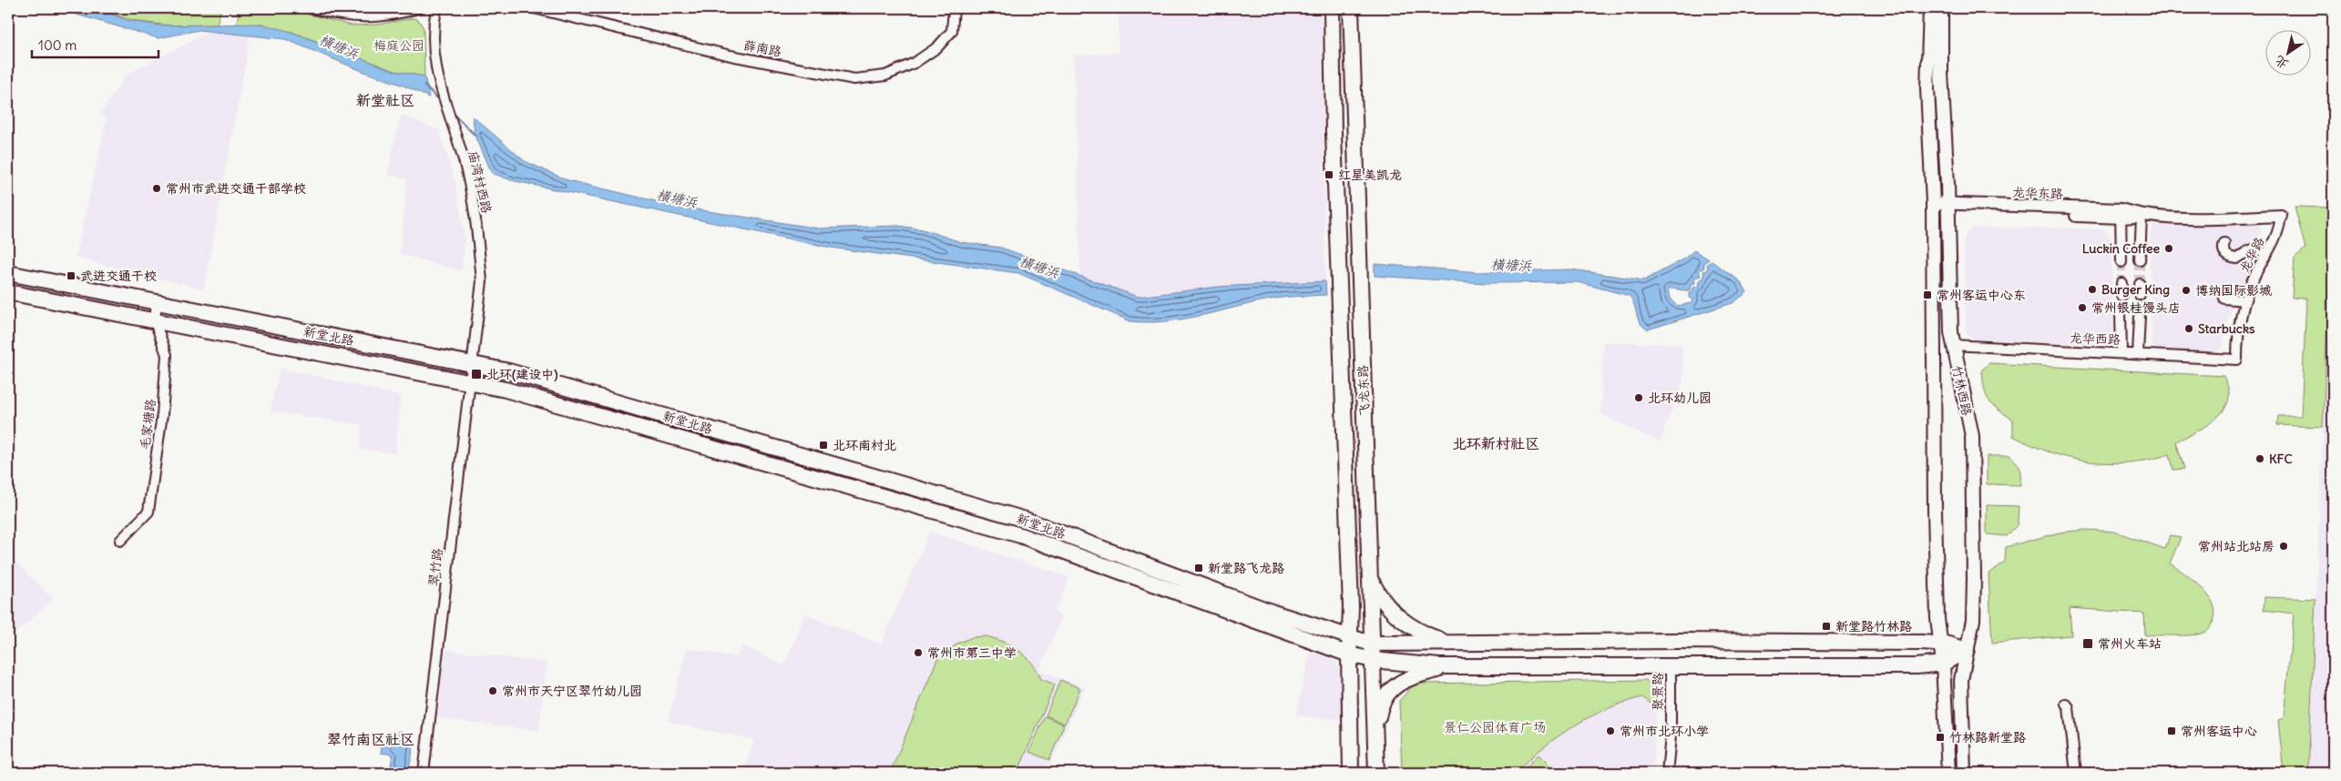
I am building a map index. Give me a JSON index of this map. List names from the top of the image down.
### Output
{
  "streets": {
    "main road": ["新堂北路", "飞龙东路", "竹林西路"],
    "street": [
      "薛南路",
      "庙湾村西路",
      "龙华东路",
      "龙华路",
      "龙华西路",
      "毛家塘路",
      "翠竹路",
      "聚景路"
    ]
  },
  "crossings": [
    ["庙湾村西路", "新堂北路"],
    ["庙湾村西路", "翠竹路"],
    ["龙华东路", "龙华路"],
    ["龙华东路", "竹林西路"],
    ["龙华路", "龙华西路"],
    ["新堂北路", "飞龙东路"],
    ["新堂北路", "竹林西路"],
    ["新堂北路", "毛家塘路"],
    ["新堂北路", "翠竹路"],
    ["龙华西路", "竹林西路"]
  ],
  "districts": ["新堂社区", "北环新村社区", "翠竹南区社区"],
  "water": ["横塘浜"],
  "parks": ["梅庭公园", "景仁公园体育广场"],
  "places": {
    "transit": [
      "红星美凯龙",
      "武进交通干校",
      "常州客运中心东",
      "北环(建设中)",
      "北环南村北",
      "新堂路飞龙路",
      "新堂路竹林路",
      "常州火车站",
      "常州客运中心",
      "竹林路新堂路"
    ],
    "other": [
      "常州市武进交通干部学校",
      "Luckin Coffee",
      "Burger King",
      "博纳国际影城",
      "常州银桂馒头店",
      "Starbucks",
      "北环幼儿园",
      "KFC",
      "常州站北站房",
      "常州市第三中学",
      "常州市天宁区翠竹幼儿园",
      "常州市北环小学"
    ]
  },
  "scale_bar": "100 m",
  "north": "bottom left"
}
